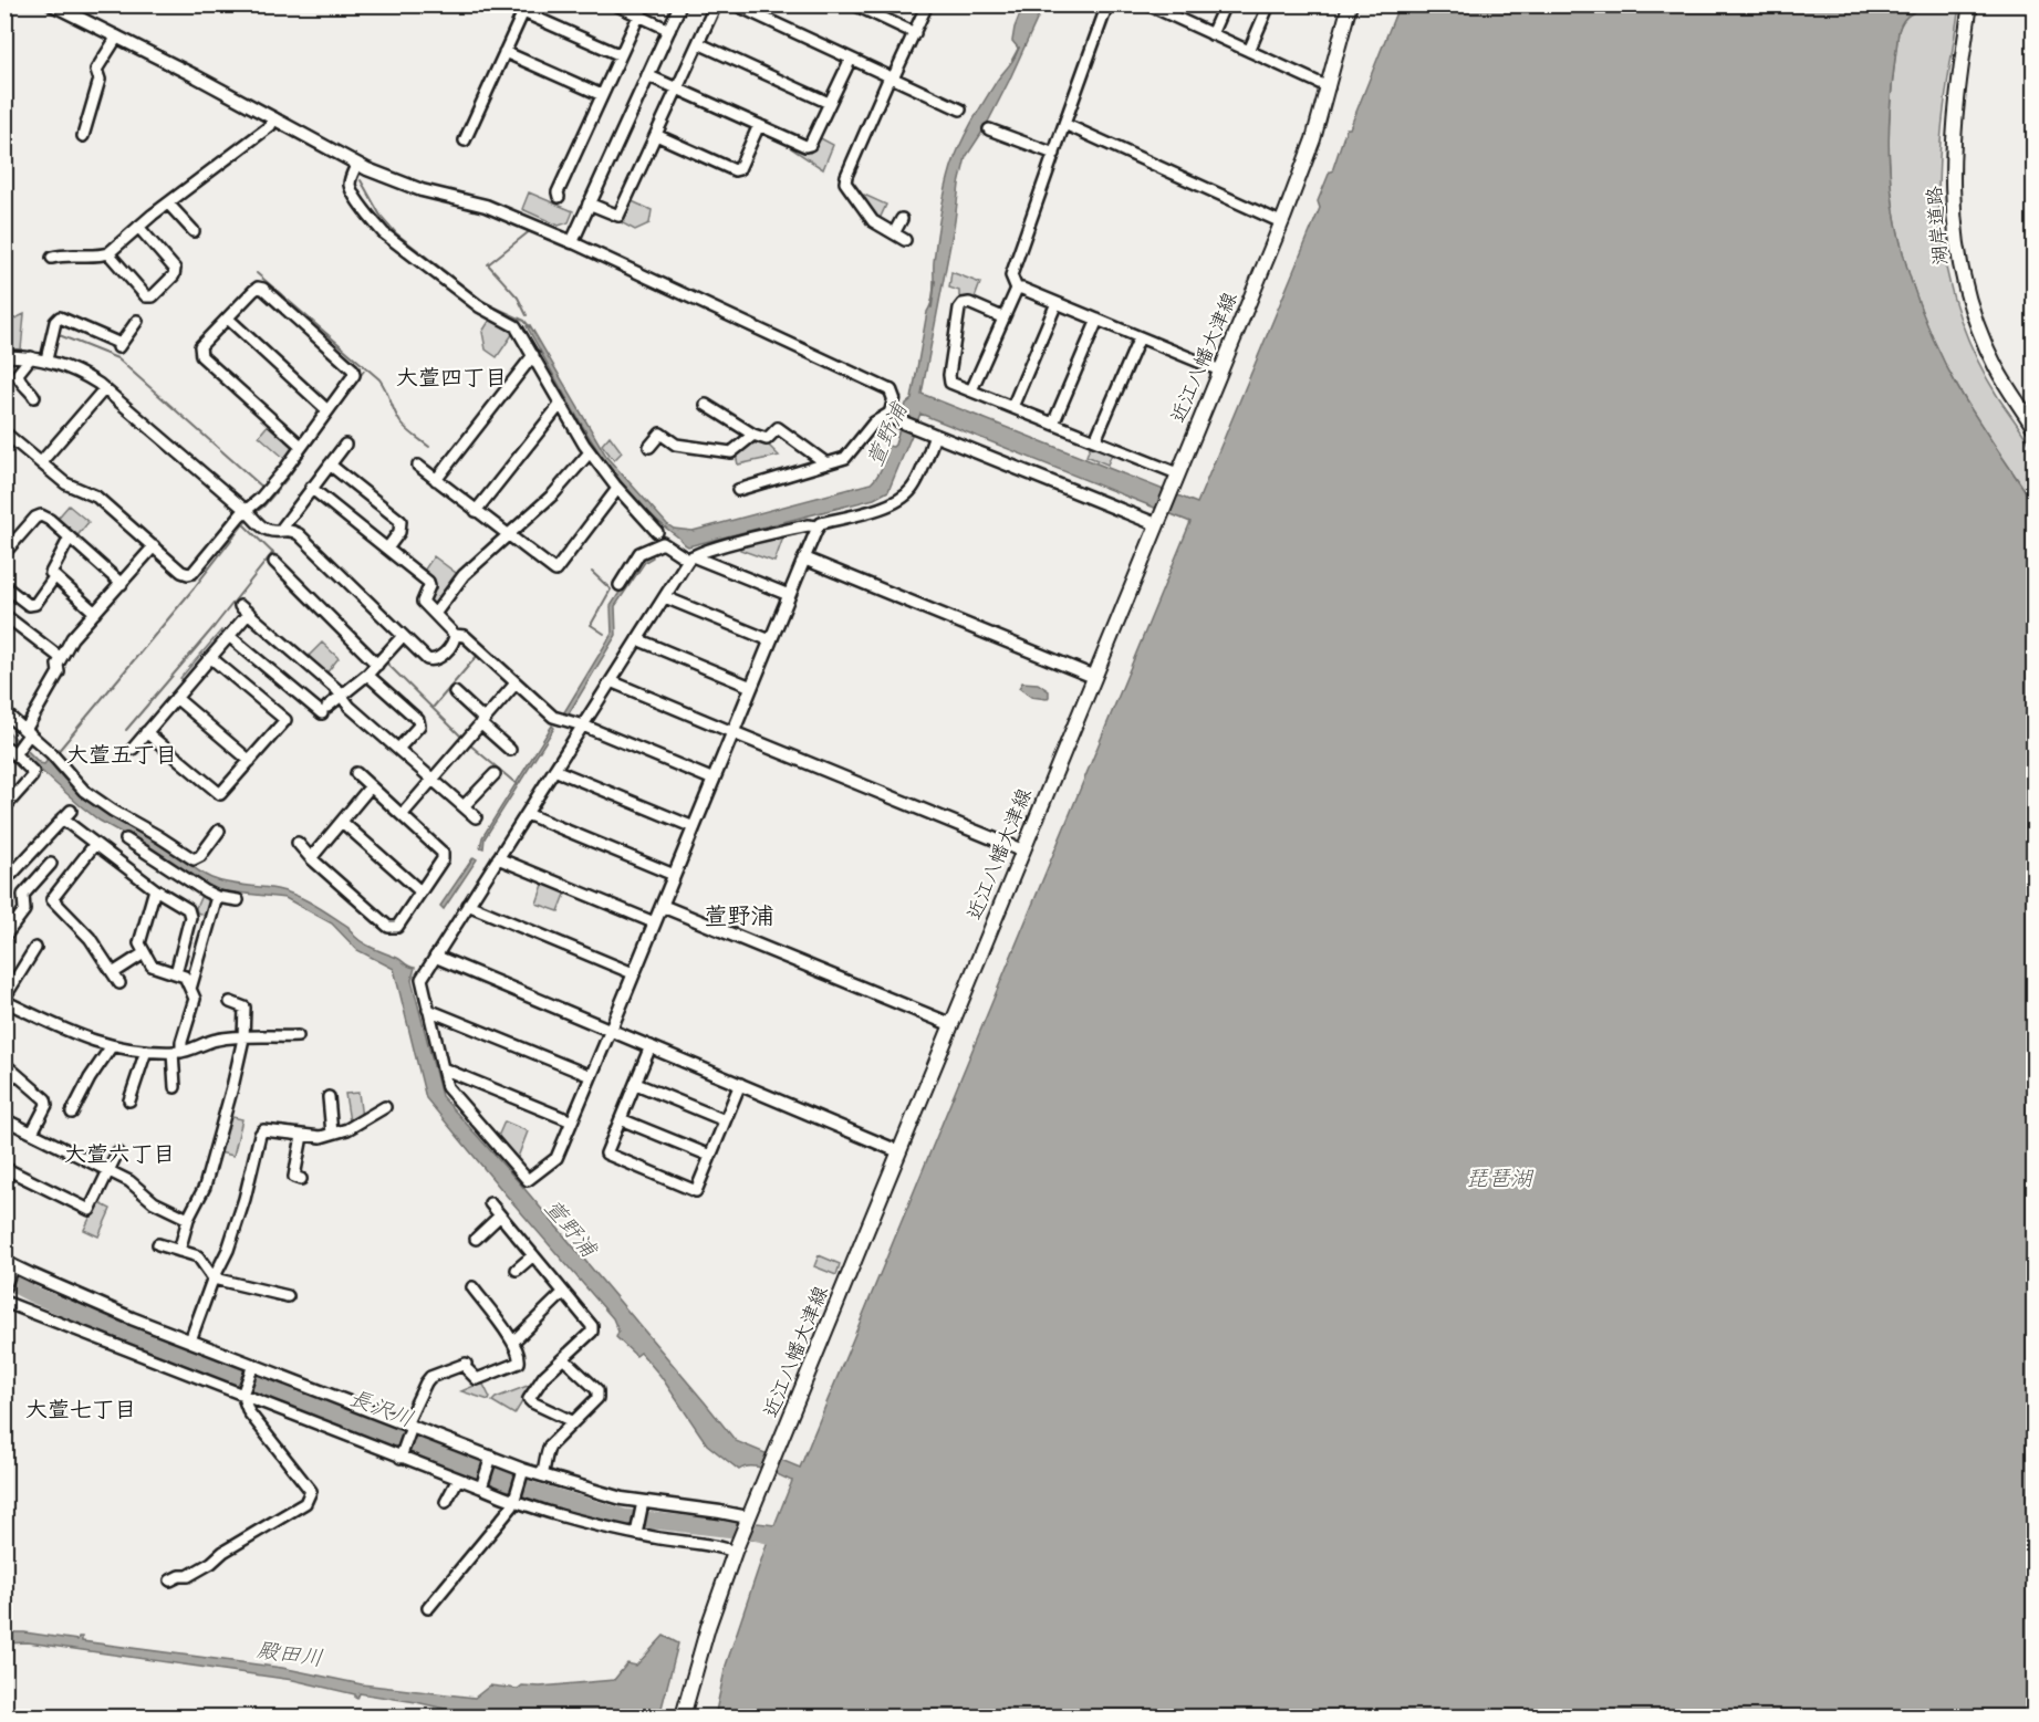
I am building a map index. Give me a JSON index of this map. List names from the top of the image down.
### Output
{
  "streets": {
    "main road": ["湖岸道路", "近江八幡大津線"]
  },
  "districts": [
    "大萱四丁目",
    "大萱五丁目",
    "萱野浦",
    "大萱六丁目",
    "大萱七丁目"
  ],
  "water": [
    "萱野浦",
    "琵琶湖",
    "長沢川",
    "殿田川"
  ]
}
